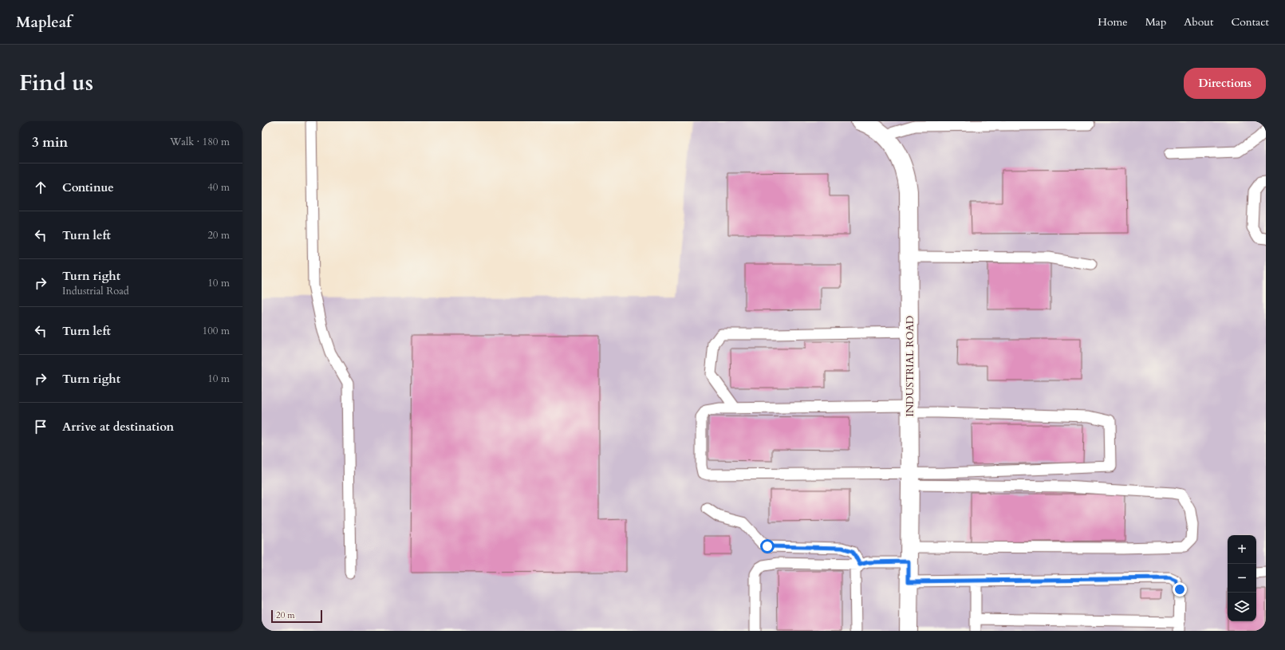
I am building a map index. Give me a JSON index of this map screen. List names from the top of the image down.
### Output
{
  "streets": {
    "street": ["INDUSTRIAL ROAD"]
  },
  "scale_bar": "20 m",
  "page": {
    "header": "Mapleaf",
    "nav": [
      "Home",
      "Map",
      "About",
      "Contact"
    ],
    "title": "Find us",
    "buttons": "Directions",
    "heading": ["3 min", "Walk · 180 m"],
    "list": [
      ["Continue", "40 m"],
      ["Turn left", "20 m"],
      ["Turn right", "Industrial Road", "10 m"],
      ["Turn left", "100 m"],
      ["Turn right", "10 m"],
      "Arrive at destination"
    ],
    "map_buttons": ["+", "−"],
    "scale": "20 m"
  }
}
